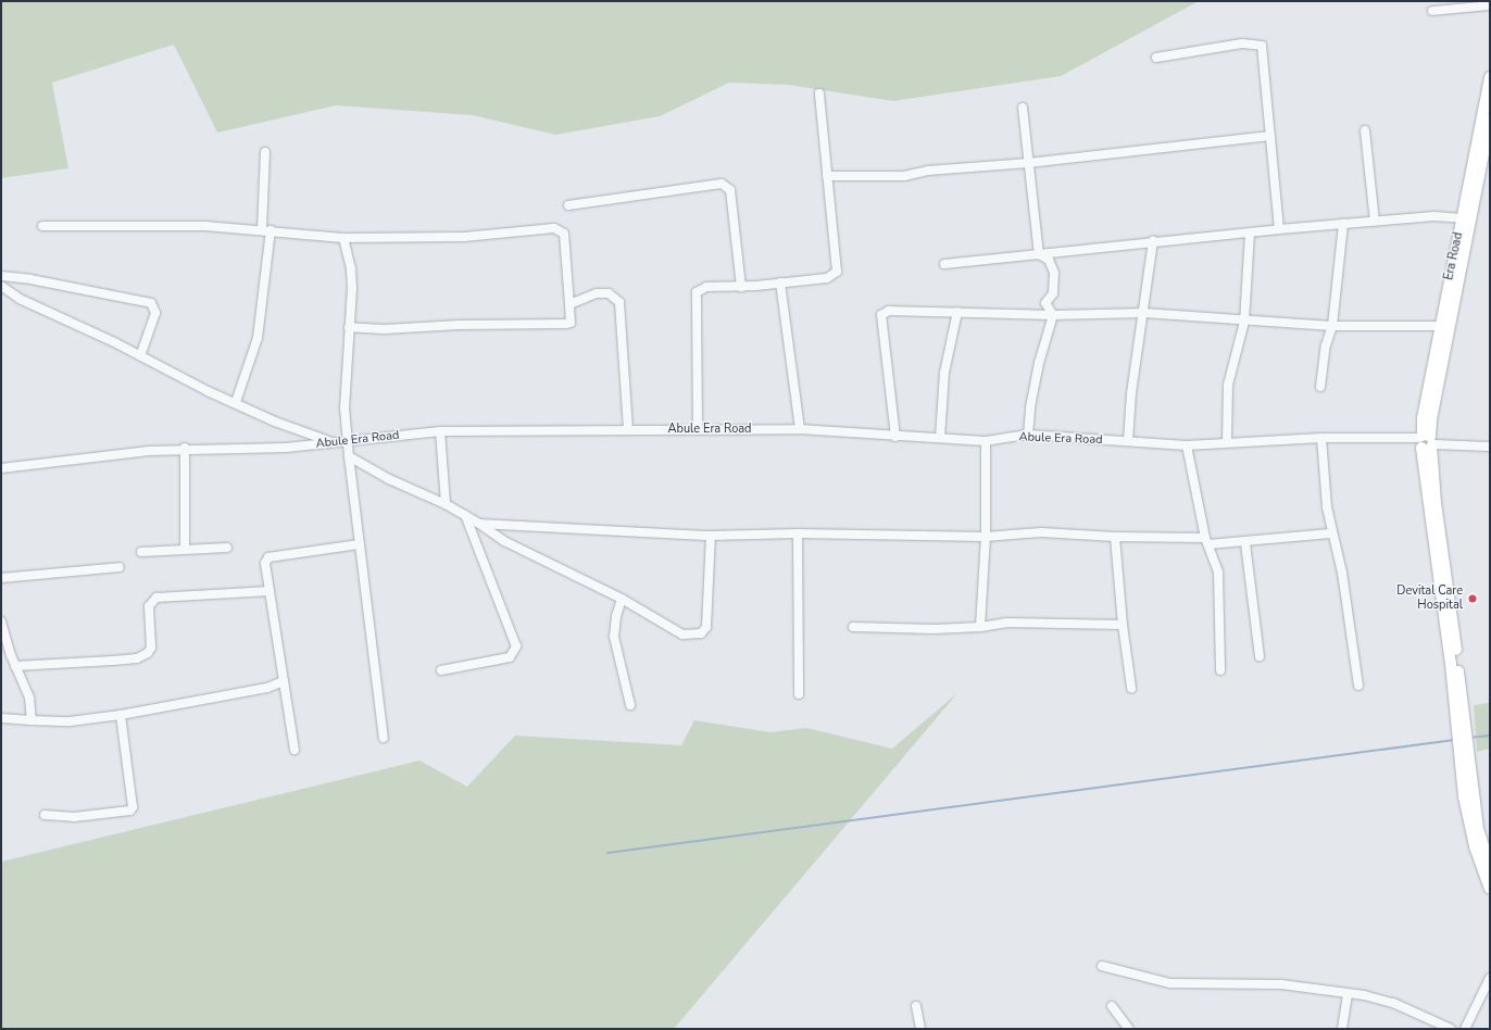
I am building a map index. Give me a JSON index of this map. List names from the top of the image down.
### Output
{
  "streets": {
    "main road": ["Era Road"],
    "street": ["Abule Era Road"]
  },
  "crossings": [
    ["Era Road", "Abule Era Road"]
  ],
  "places": ["Devital Care Hospital"]
}
